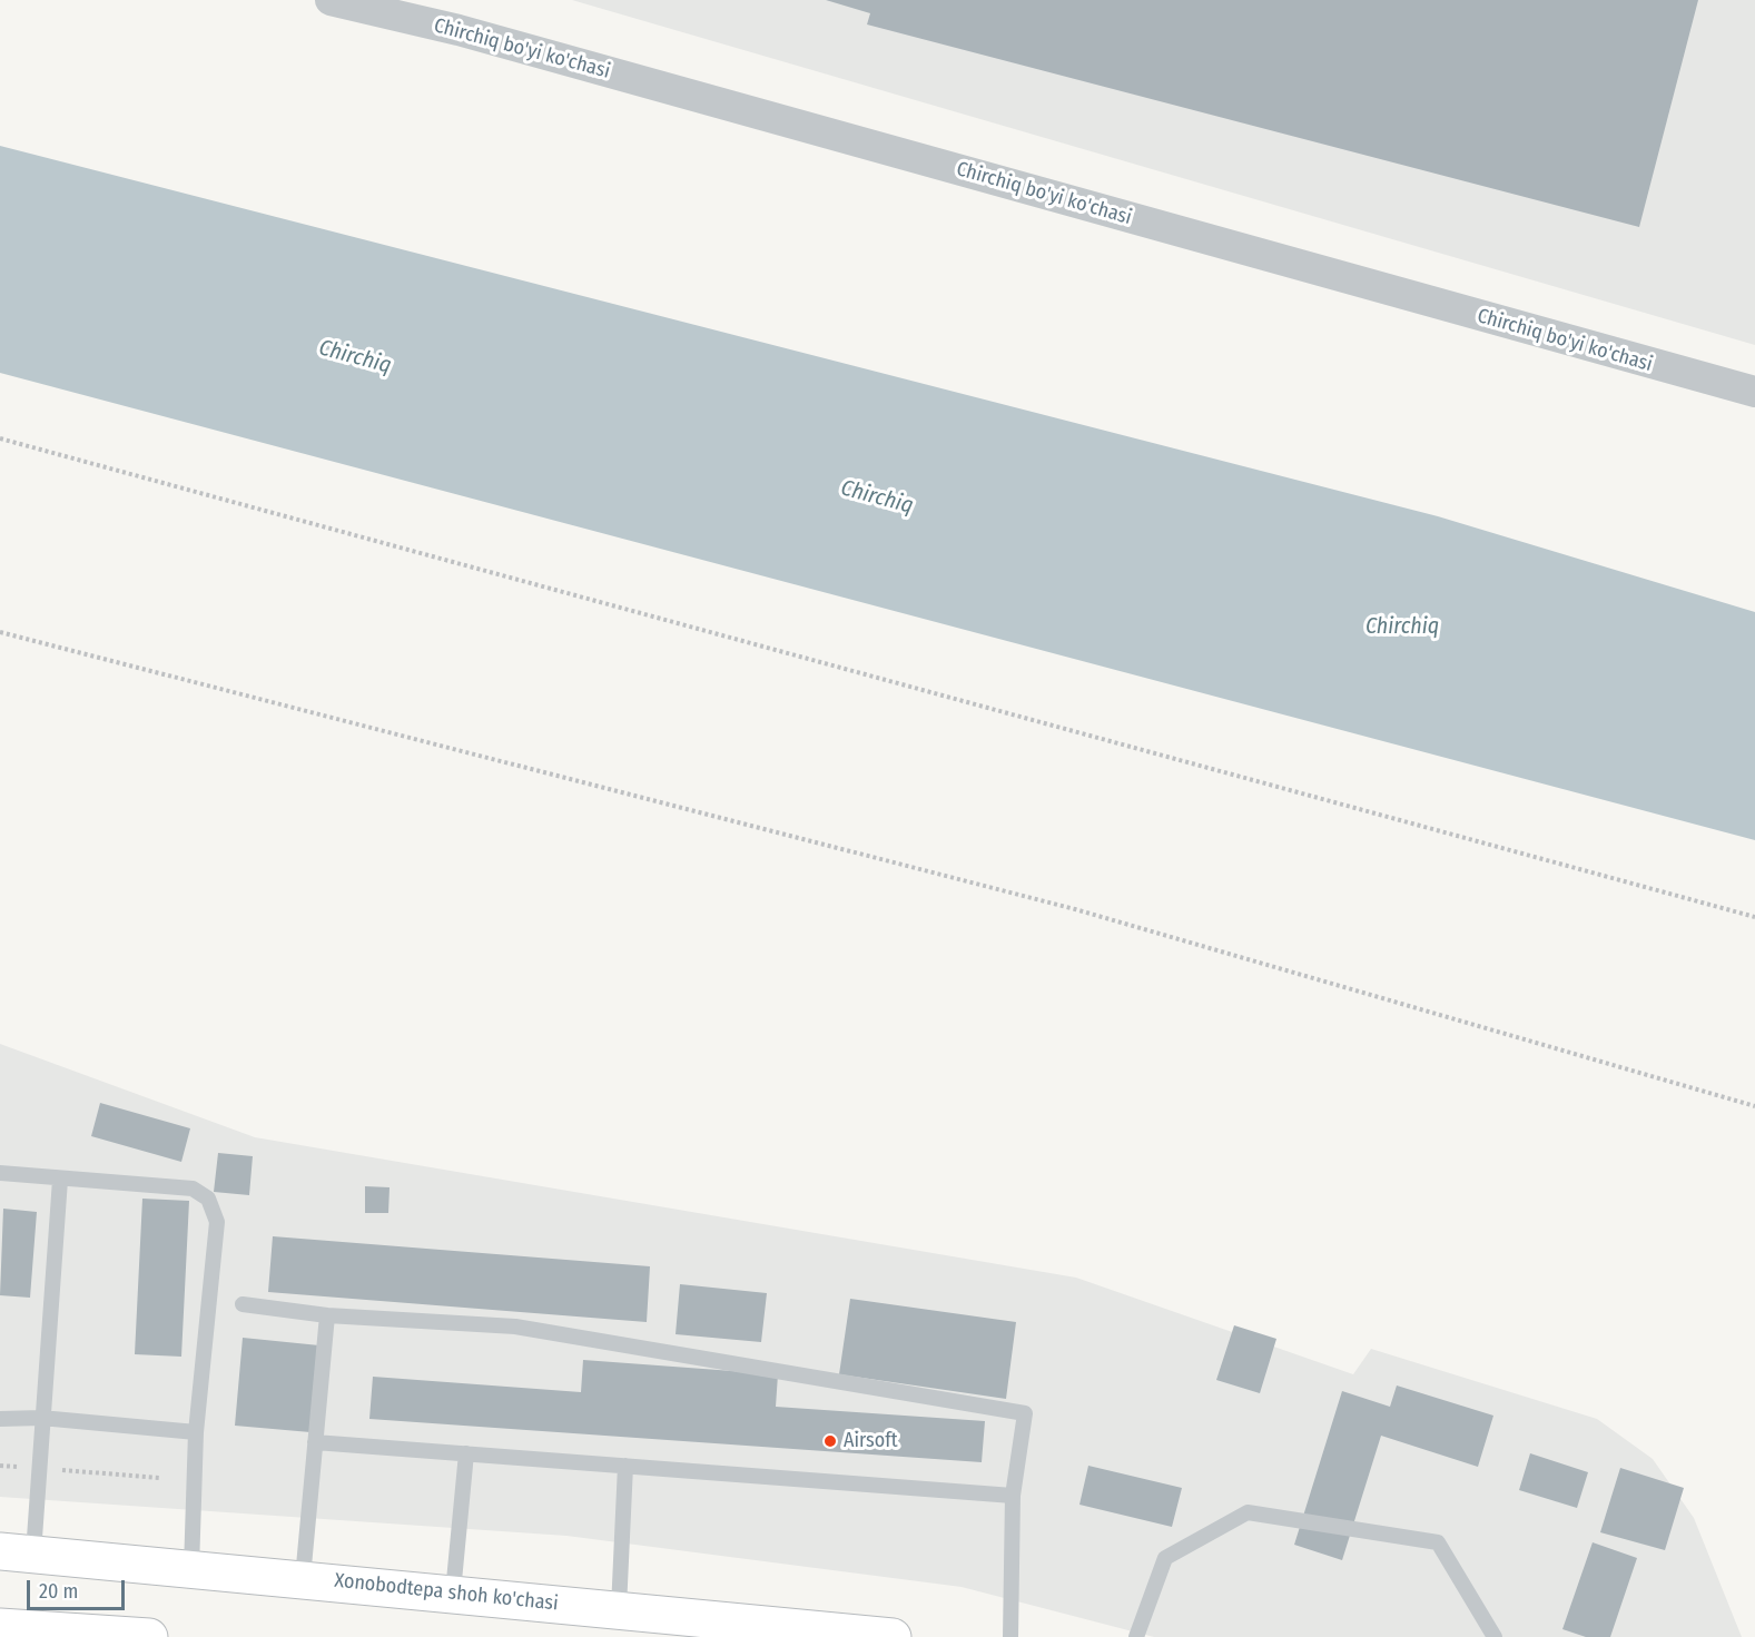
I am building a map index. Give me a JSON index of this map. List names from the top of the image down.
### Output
{
  "streets": {
    "highway": ["Xonobodtepa shoh ko'chasi"],
    "street": ["Chirchiq bo'yi ko'chasi"]
  },
  "water": ["Chirchiq"],
  "places": ["Airsoft"],
  "scale_bar": "20 m"
}
